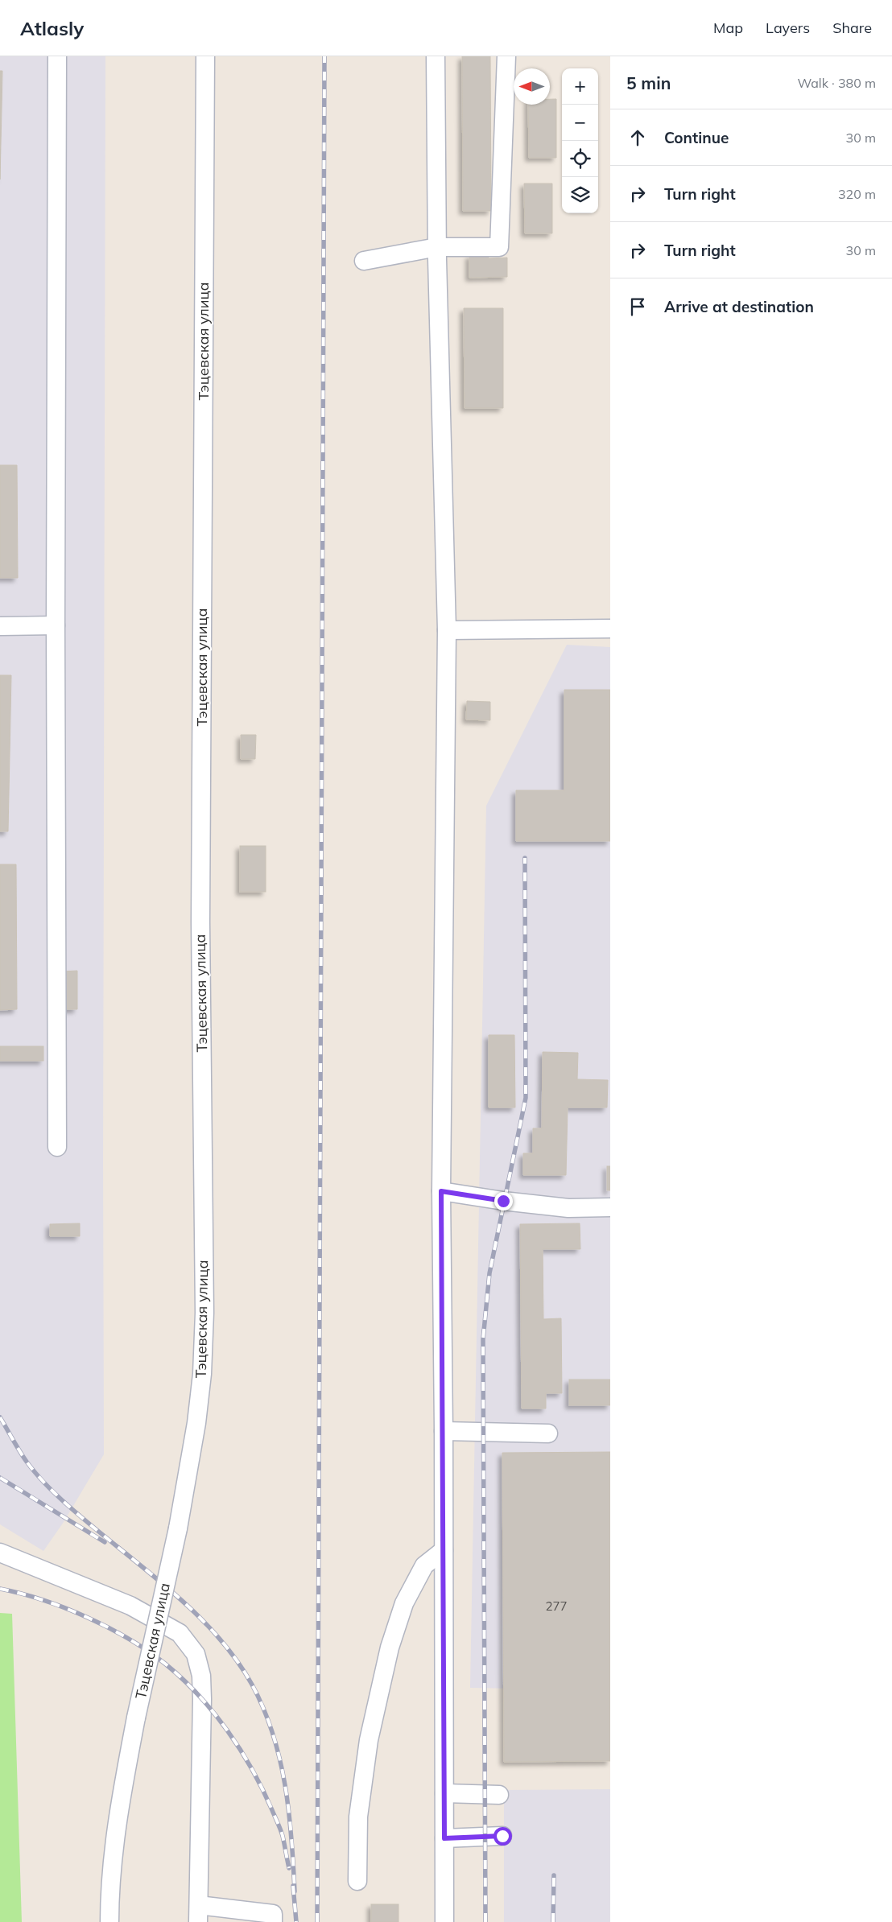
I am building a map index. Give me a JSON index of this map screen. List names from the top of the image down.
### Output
{
  "streets": {
    "street": ["Тэцевская улица"]
  },
  "house_numbers": ["277"],
  "north": "left",
  "page": {
    "header": "Atlasly",
    "nav": ["Map", "Layers", "Share"],
    "heading": ["5 min", "Walk · 380 m"],
    "map_buttons": ["+", "−"],
    "list": [
      ["Continue", "30 m"],
      ["Turn right", "320 m"],
      ["Turn right", "30 m"],
      "Arrive at destination"
    ]
  }
}
